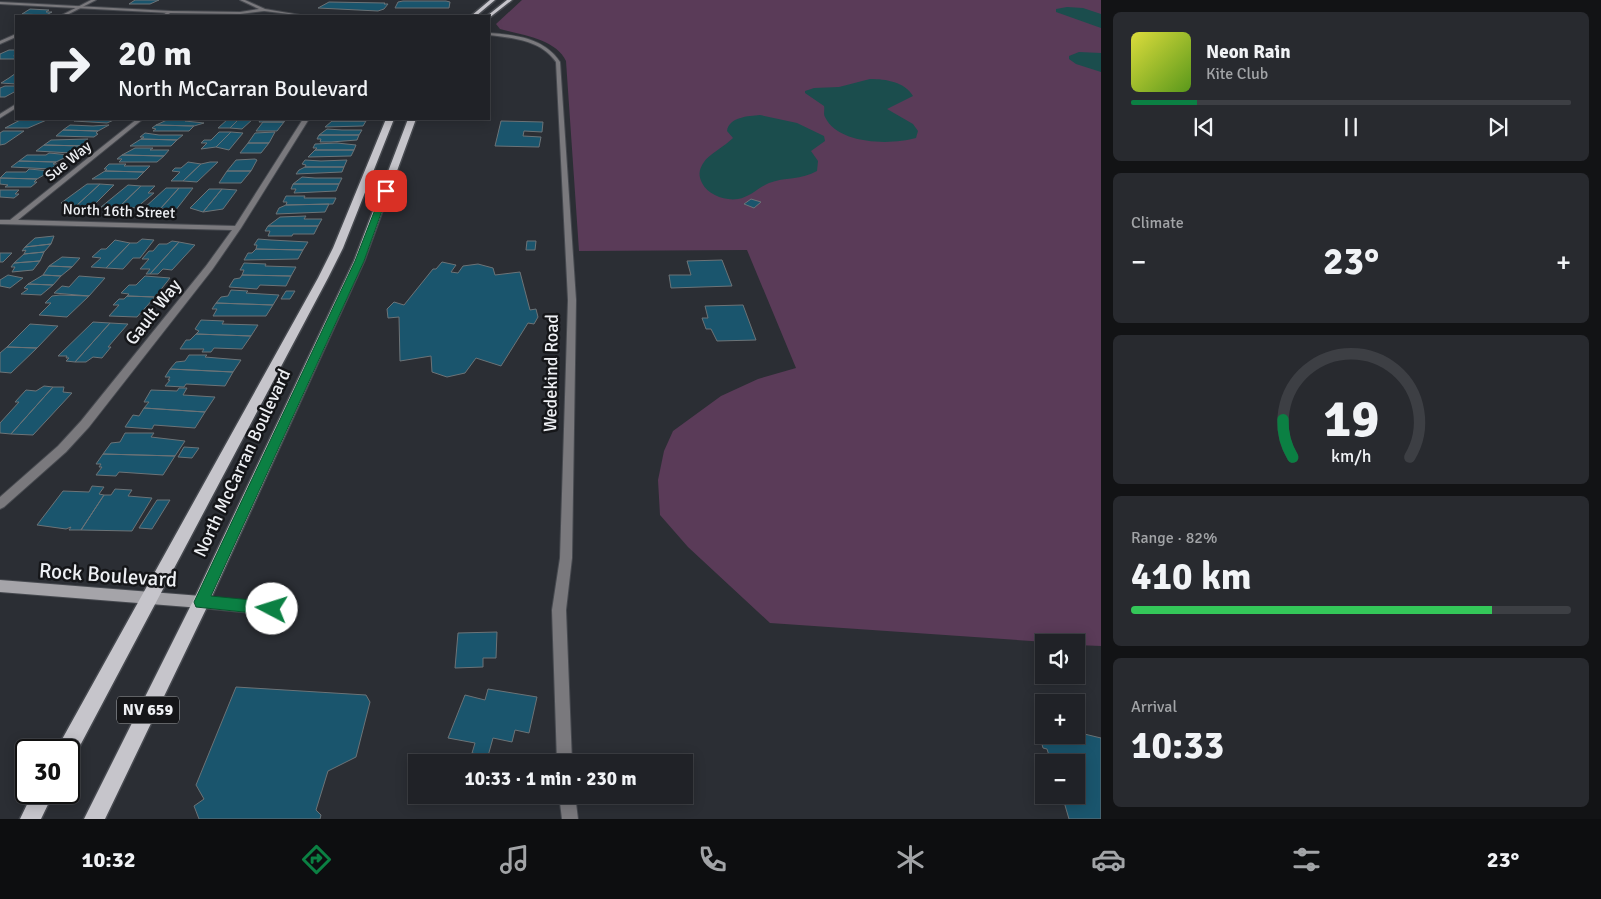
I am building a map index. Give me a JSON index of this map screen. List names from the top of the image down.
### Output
{
  "streets": {
    "main road": ["North McCarran Boulevard", "Rock Boulevard", "NV 659"],
    "street": [
      "Sue Way",
      "North 16th Street",
      "Gault Way",
      "Wedekind Road"
    ]
  },
  "crossings": [
    ["Sue Way", "North 16th Street"],
    ["North 16th Street", "Gault Way"],
    ["North McCarran Boulevard", "Rock Boulevard"]
  ],
  "page": {
    "turn": ["20 m", "North McCarran Boulevard"],
    "song": ["Neon Rain", "Kite Club"],
    "tile": [
      "Climate",
      ["Range · 82%", "410 km"],
      ["Arrival", "10:33"]
    ],
    "heat": ["−", "23°", "+"],
    "map_buttons": ["+", "−"],
    "limit": "30",
    "trip": "10:33 · 1 min · 230 m",
    "tabs": ["10:32", "23°"],
    "gauge": ["19", "km/h"]
  }
}
